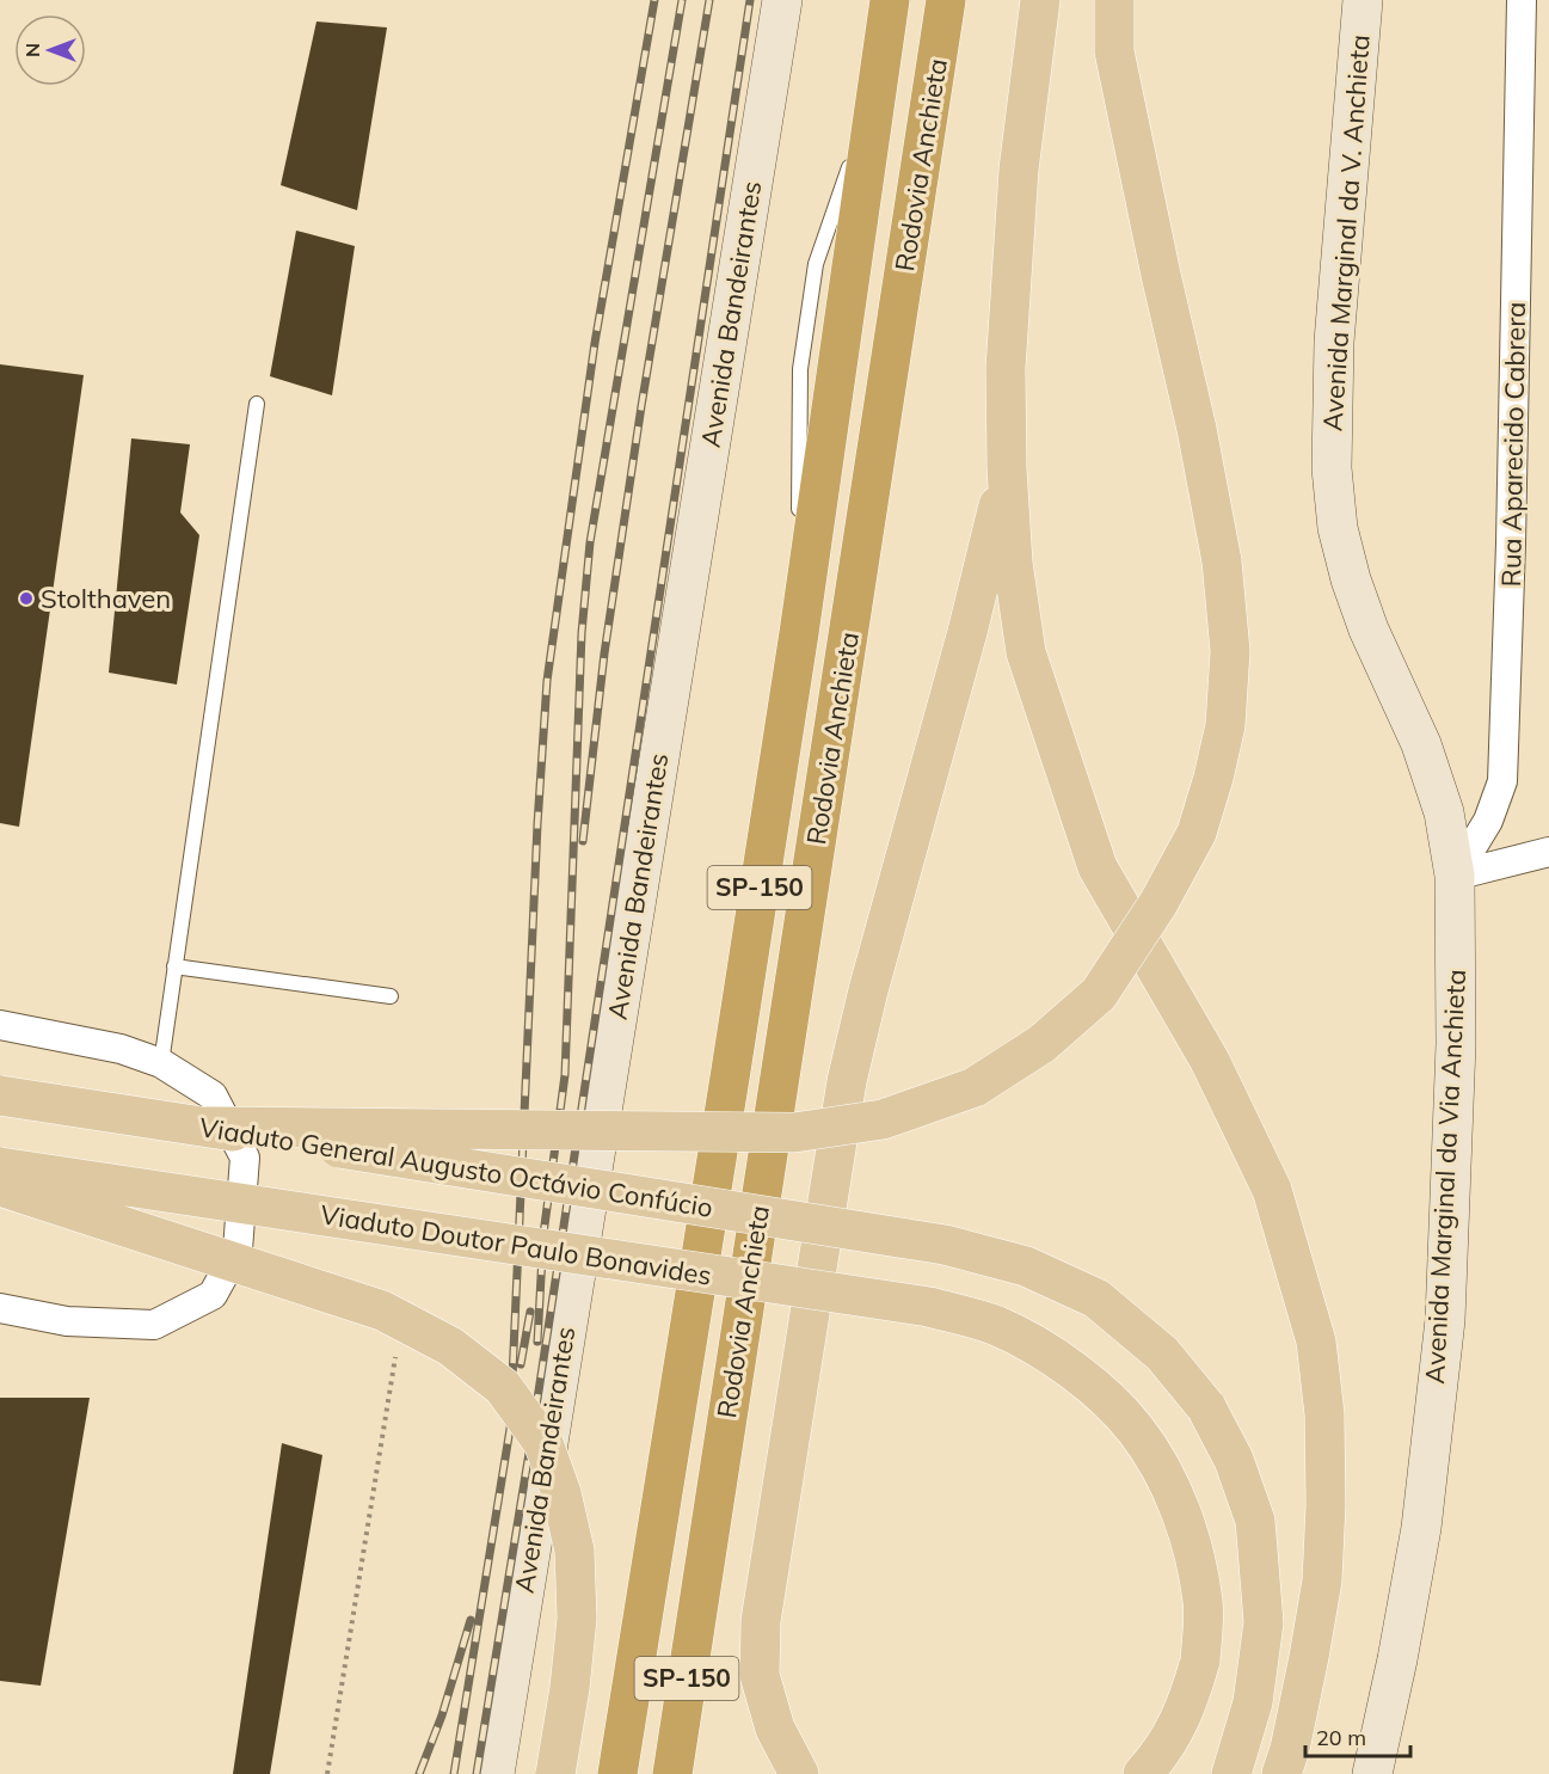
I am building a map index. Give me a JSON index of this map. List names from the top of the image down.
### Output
{
  "streets": {
    "highway": ["Rodovia Anchieta", "SP-150"],
    "main road": [
      "Avenida Marginal da V. Anchieta",
      "Avenida Bandeirantes",
      "Viaduto General Augusto Octávio Confúcio",
      "Avenida Marginal da Via Anchieta",
      "Viaduto Doutor Paulo Bonavides"
    ],
    "street": ["Rua Aparecido Cabrera"]
  },
  "crossings": [
    ["Avenida Marginal da V. Anchieta", "Rua Aparecido Cabrera"],
    ["Avenida Marginal da V. Anchieta", "Avenida Marginal da Via Anchieta"],
    ["Rua Aparecido Cabrera", "Avenida Marginal da Via Anchieta"]
  ],
  "places": ["Stolthaven"],
  "scale_bar": "20 m",
  "north": "left"
}
